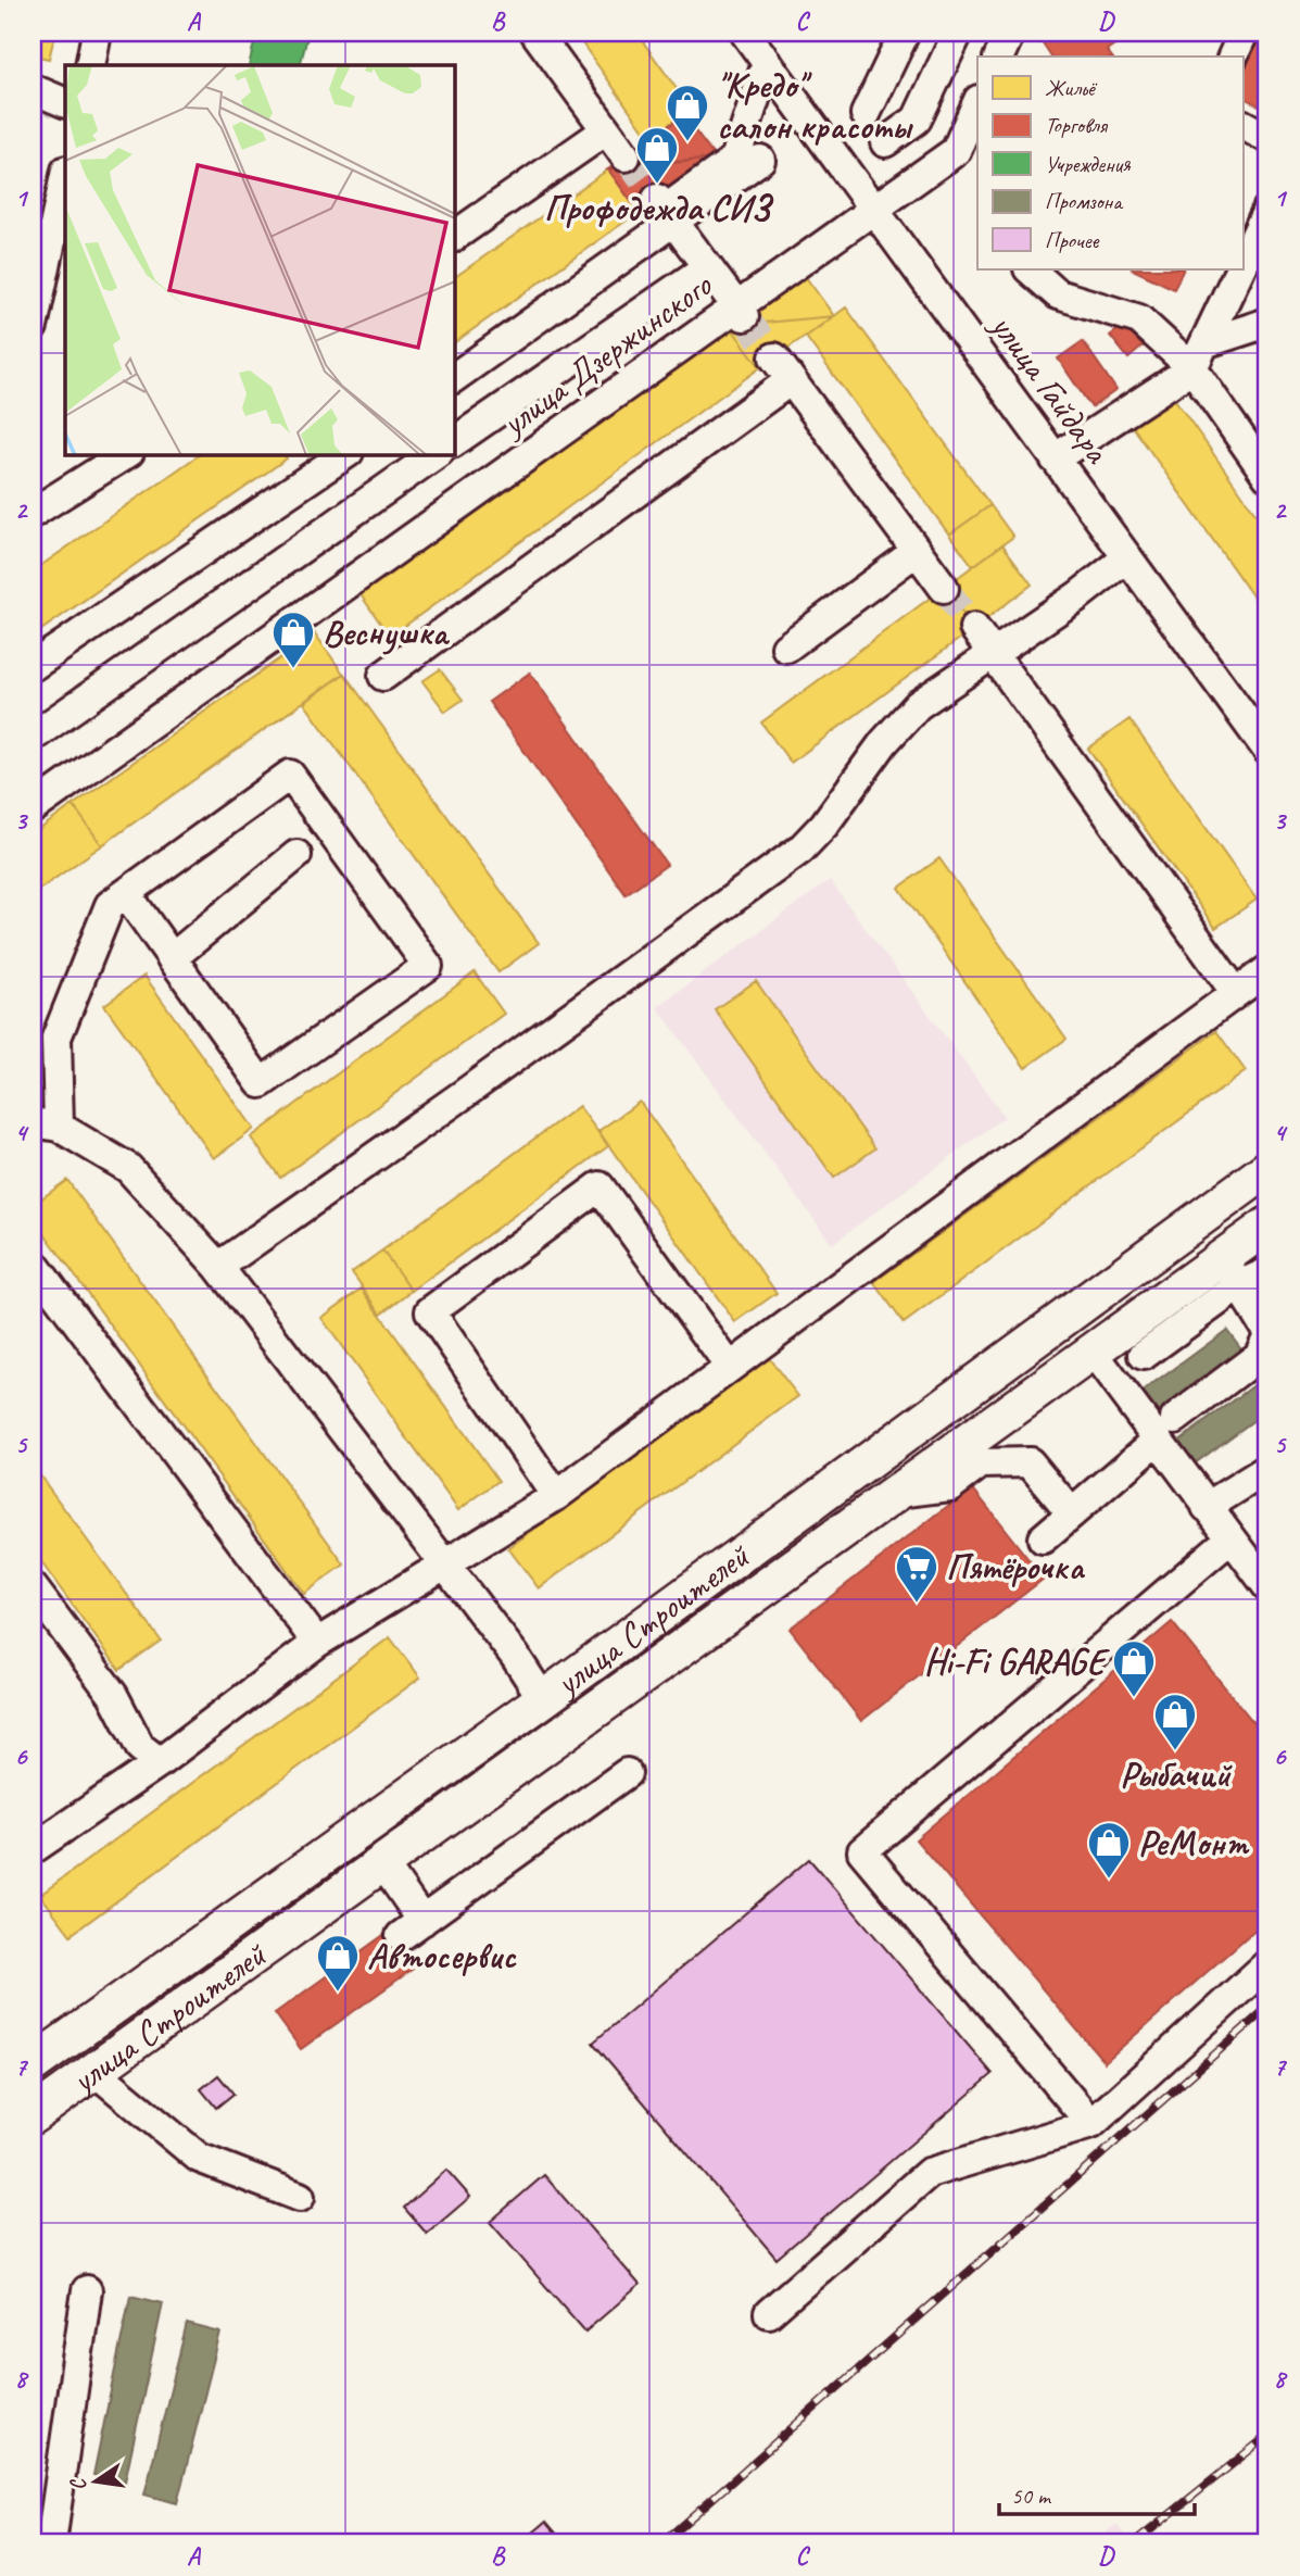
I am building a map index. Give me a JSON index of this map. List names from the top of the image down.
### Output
{
  "streets": {
    "main road": ["улица Строителей"],
    "street": ["улица Дзержинского", "улица Гайдара"]
  },
  "crossings": [
    ["улица Дзержинского", "улица Гайдара"]
  ],
  "places": {
    "shop": [
      "\"Кредо\" салон красоты",
      "Профодежда СИЗ",
      "Веснушка",
      "Hi-Fi GARAGE",
      "Рыбачий",
      "РеМонт",
      "Автосервис"
    ],
    "supermarket": ["Пятёрочка"]
  },
  "legend": [
    "Жильё",
    "Торговля",
    "Учреждения",
    "Промзона",
    "Прочее"
  ],
  "scale_bar": "50 m",
  "north": "left",
  "grid": {
    "columns": [
      "A",
      "B",
      "C",
      "D"
    ],
    "rows": [
      "1",
      "2",
      "3",
      "4",
      "5",
      "6",
      "7",
      "8"
    ]
  }
}
